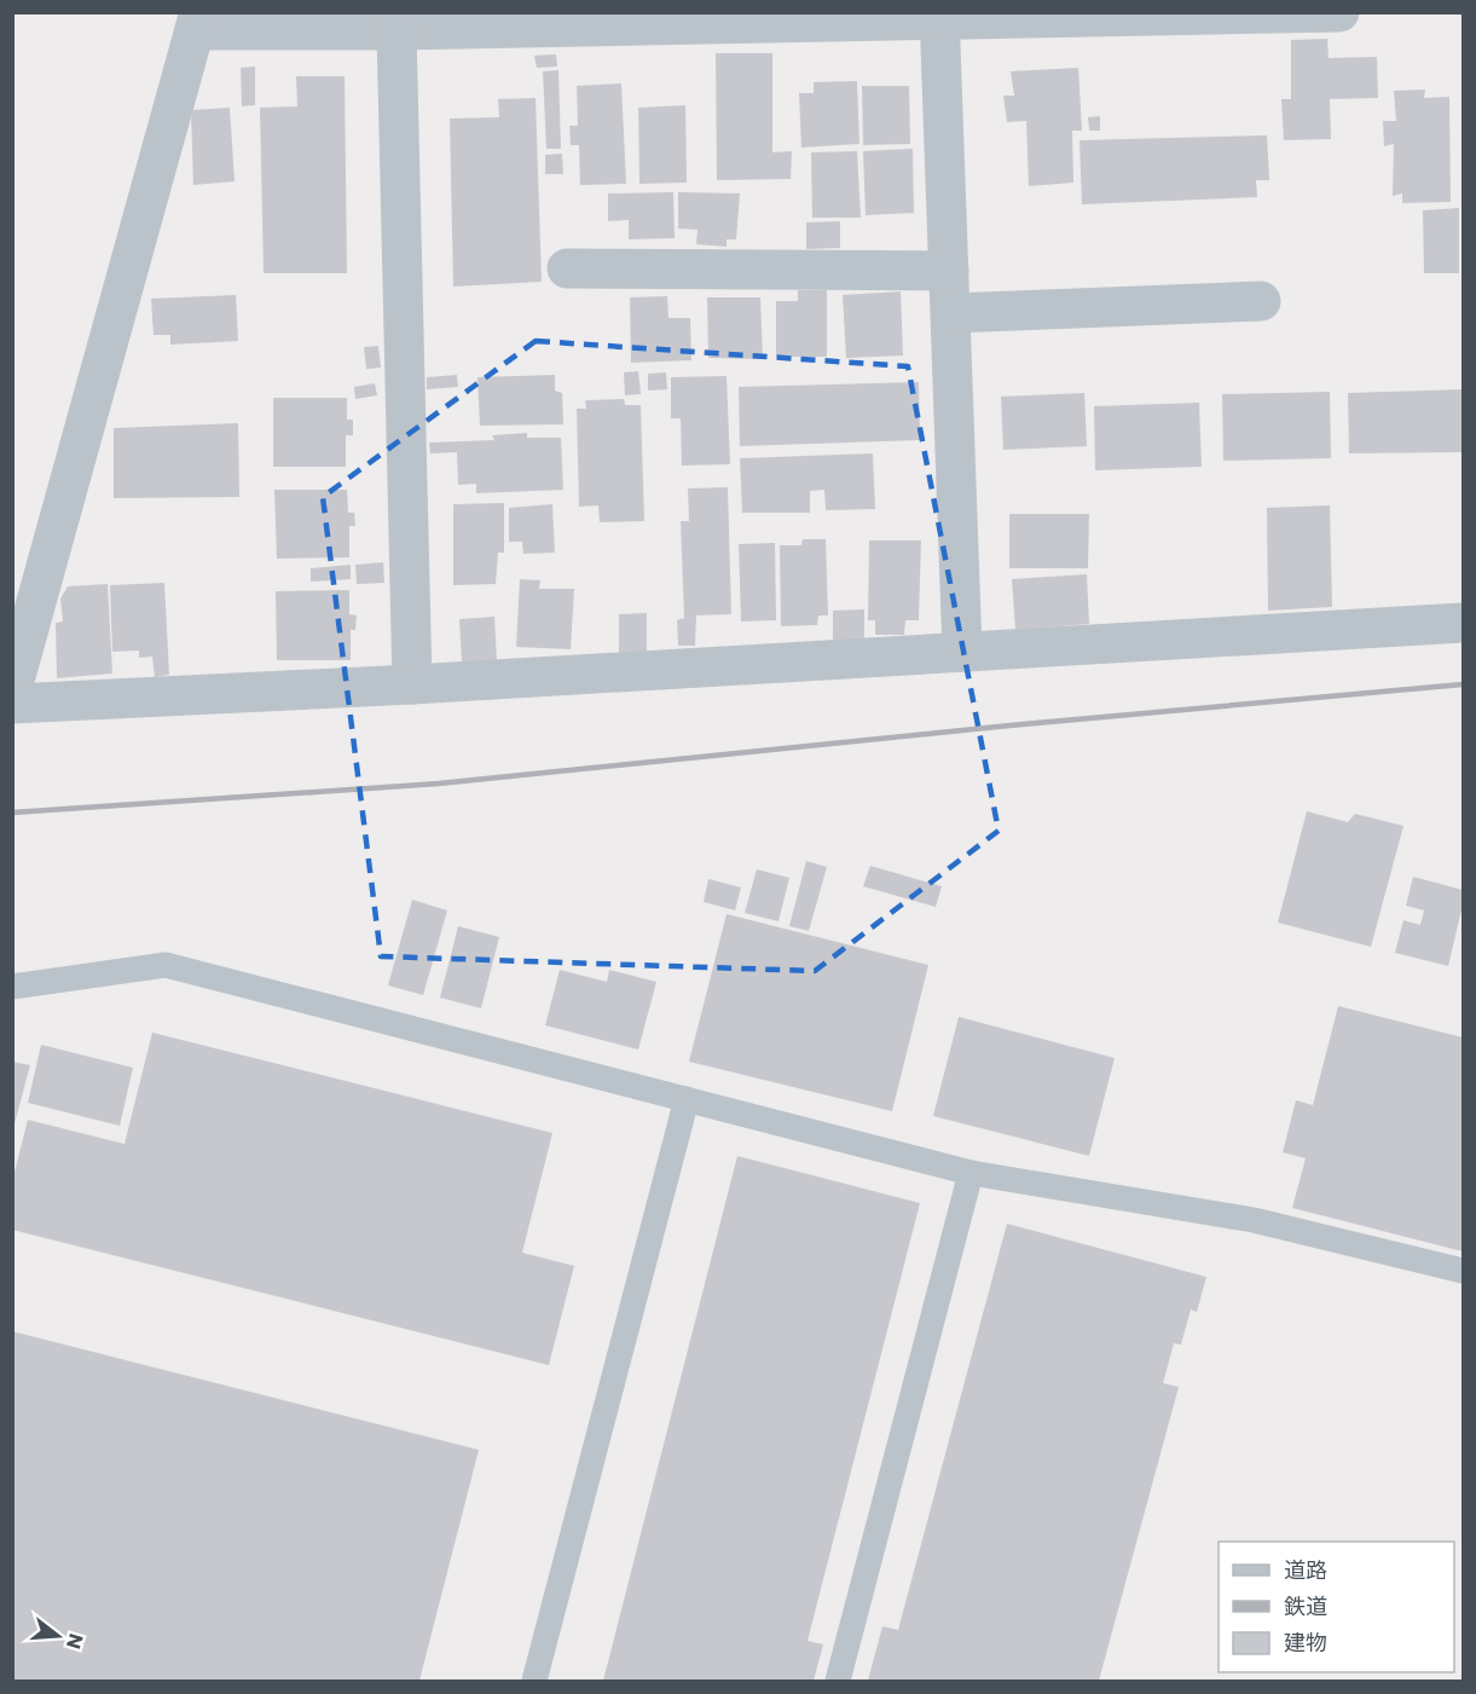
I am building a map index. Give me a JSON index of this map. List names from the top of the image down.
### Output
{
  "legend": ["道路", "鉄道", "建物"],
  "north": "right"
}
